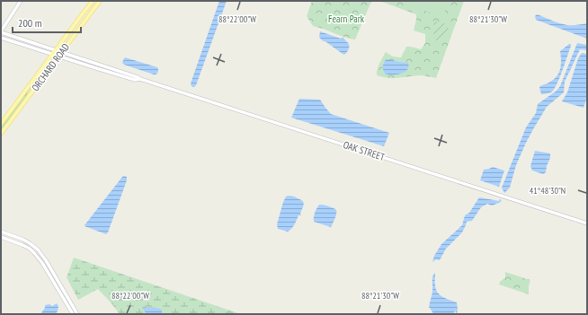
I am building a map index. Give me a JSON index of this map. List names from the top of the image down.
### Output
{
  "streets": {
    "main road": ["ORCHARD ROAD"],
    "street": ["OAK STREET"]
  },
  "crossings": [
    ["ORCHARD ROAD", "OAK STREET"]
  ],
  "parks": ["Fearn Park"],
  "scale_bar": "200 m",
  "coordinates": ["88°21'30\"W", "88°22'00\"W", "41°48'30\"N"]
}
